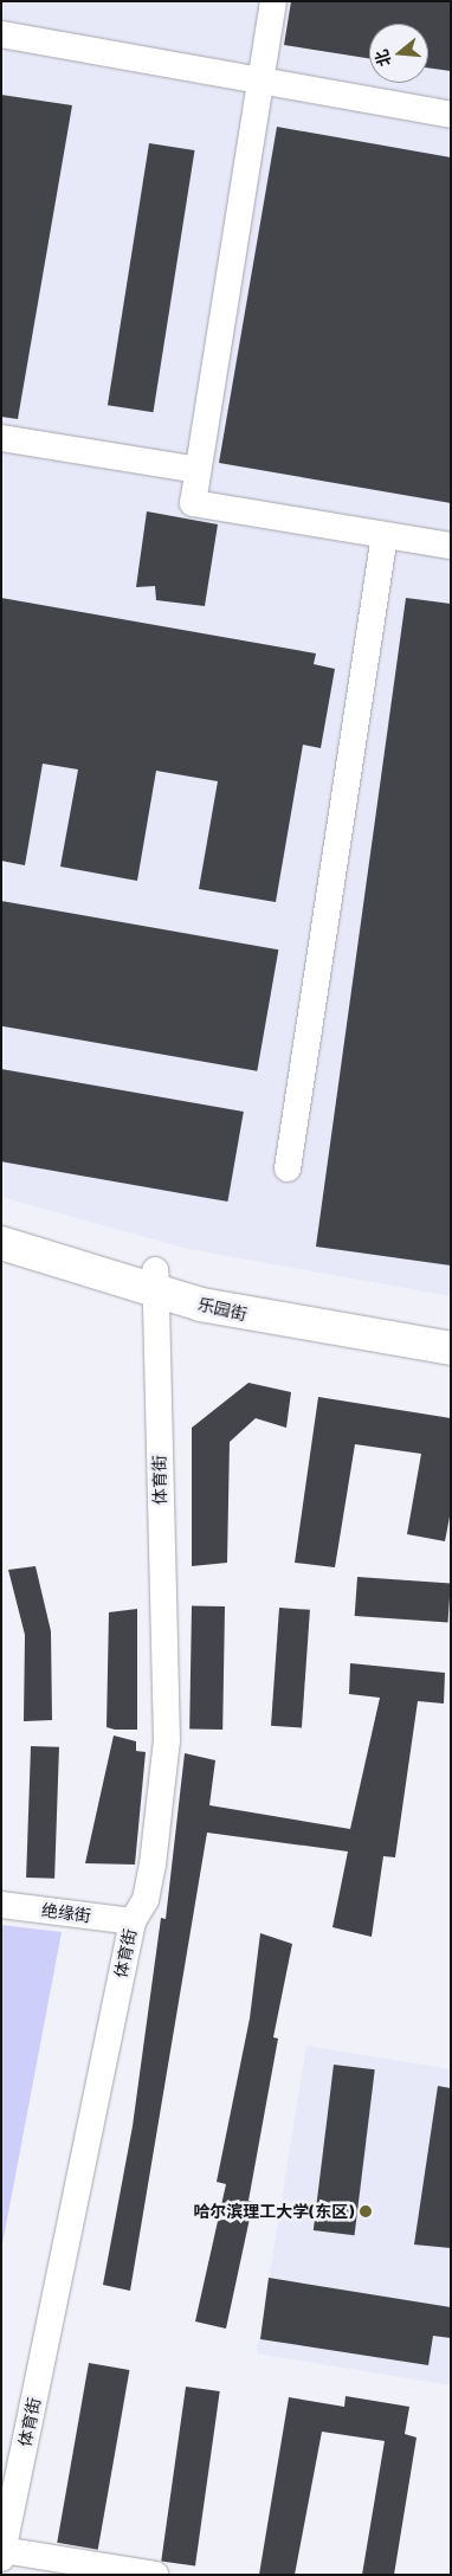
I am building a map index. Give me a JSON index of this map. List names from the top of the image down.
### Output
{
  "streets": {
    "main road": ["乐园街"],
    "street": ["体育街", "绝缘街"]
  },
  "crossings": [
    ["乐园街", "体育街"],
    ["体育街", "绝缘街"]
  ],
  "places": ["哈尔滨理工大学(东区)"],
  "north": "left"
}
